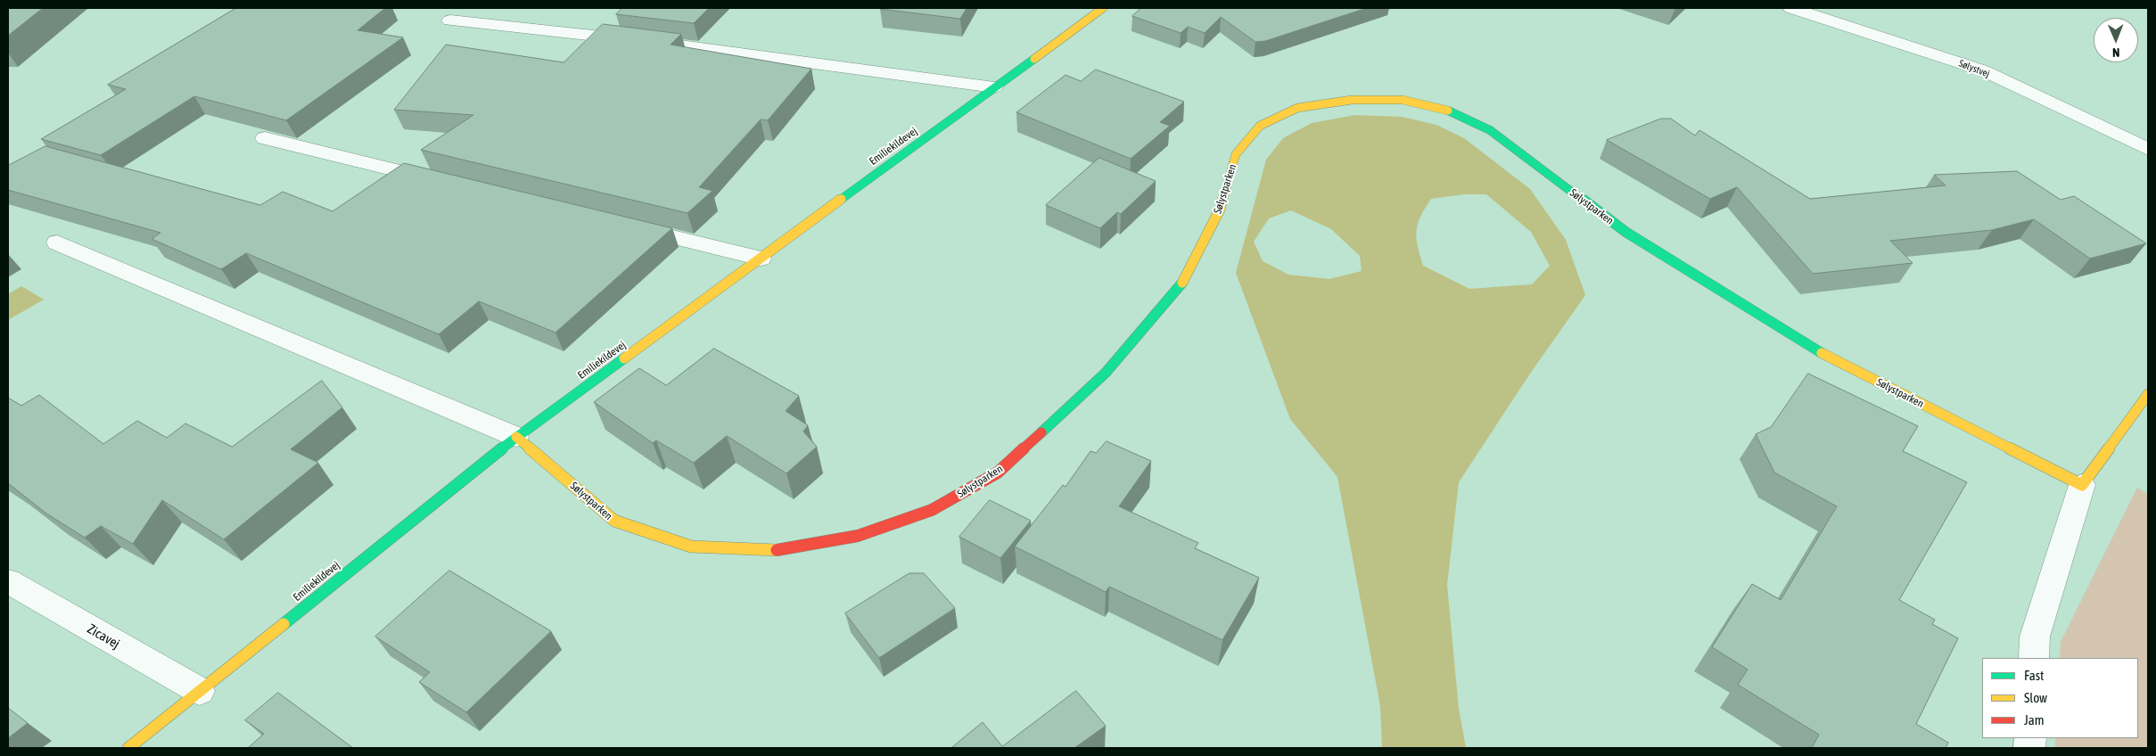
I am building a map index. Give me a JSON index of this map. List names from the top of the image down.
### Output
{
  "streets": {
    "street": [
      "Sølystvej",
      "Emiliekildevej",
      "Sølystparken",
      "Zicavej"
    ]
  },
  "crossings": [
    ["Emiliekildevej", "Sølystparken"],
    ["Emiliekildevej", "Zicavej"]
  ],
  "legend": ["Fast", "Slow", "Jam"],
  "north": "bottom"
}
